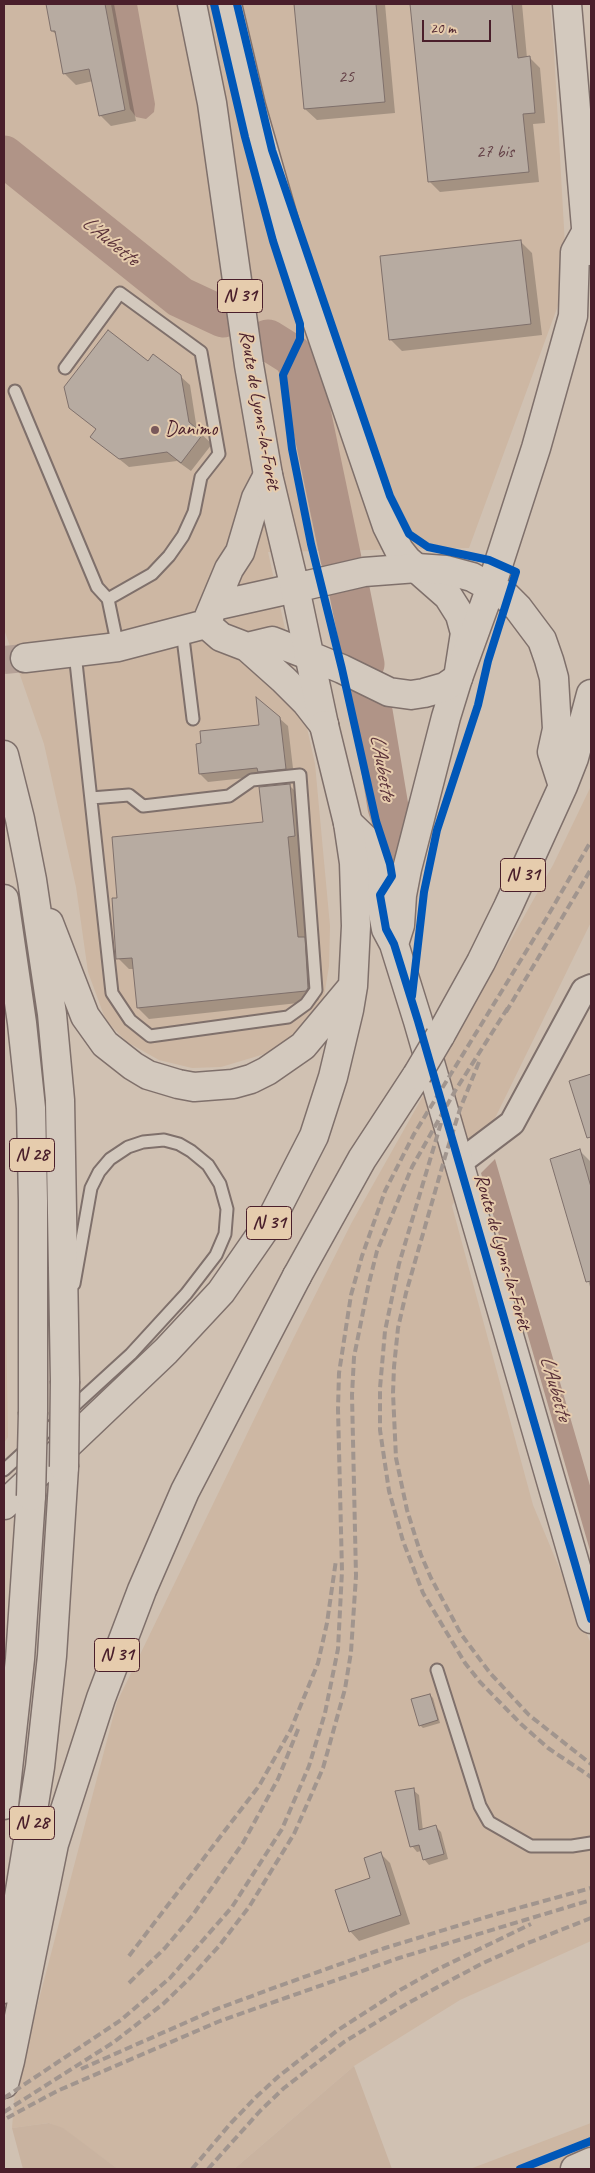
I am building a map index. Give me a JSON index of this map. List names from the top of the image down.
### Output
{
  "streets": {
    "main road": ["N 31", "Route de Lyons-la-Forêt", "N 28"]
  },
  "crossings": [
    ["N 31", "Route de Lyons-la-Forêt"]
  ],
  "water": ["L'Aubette"],
  "places": ["Danimo"],
  "house_numbers": ["25", "27 bis"],
  "scale_bar": "20 m"
}
